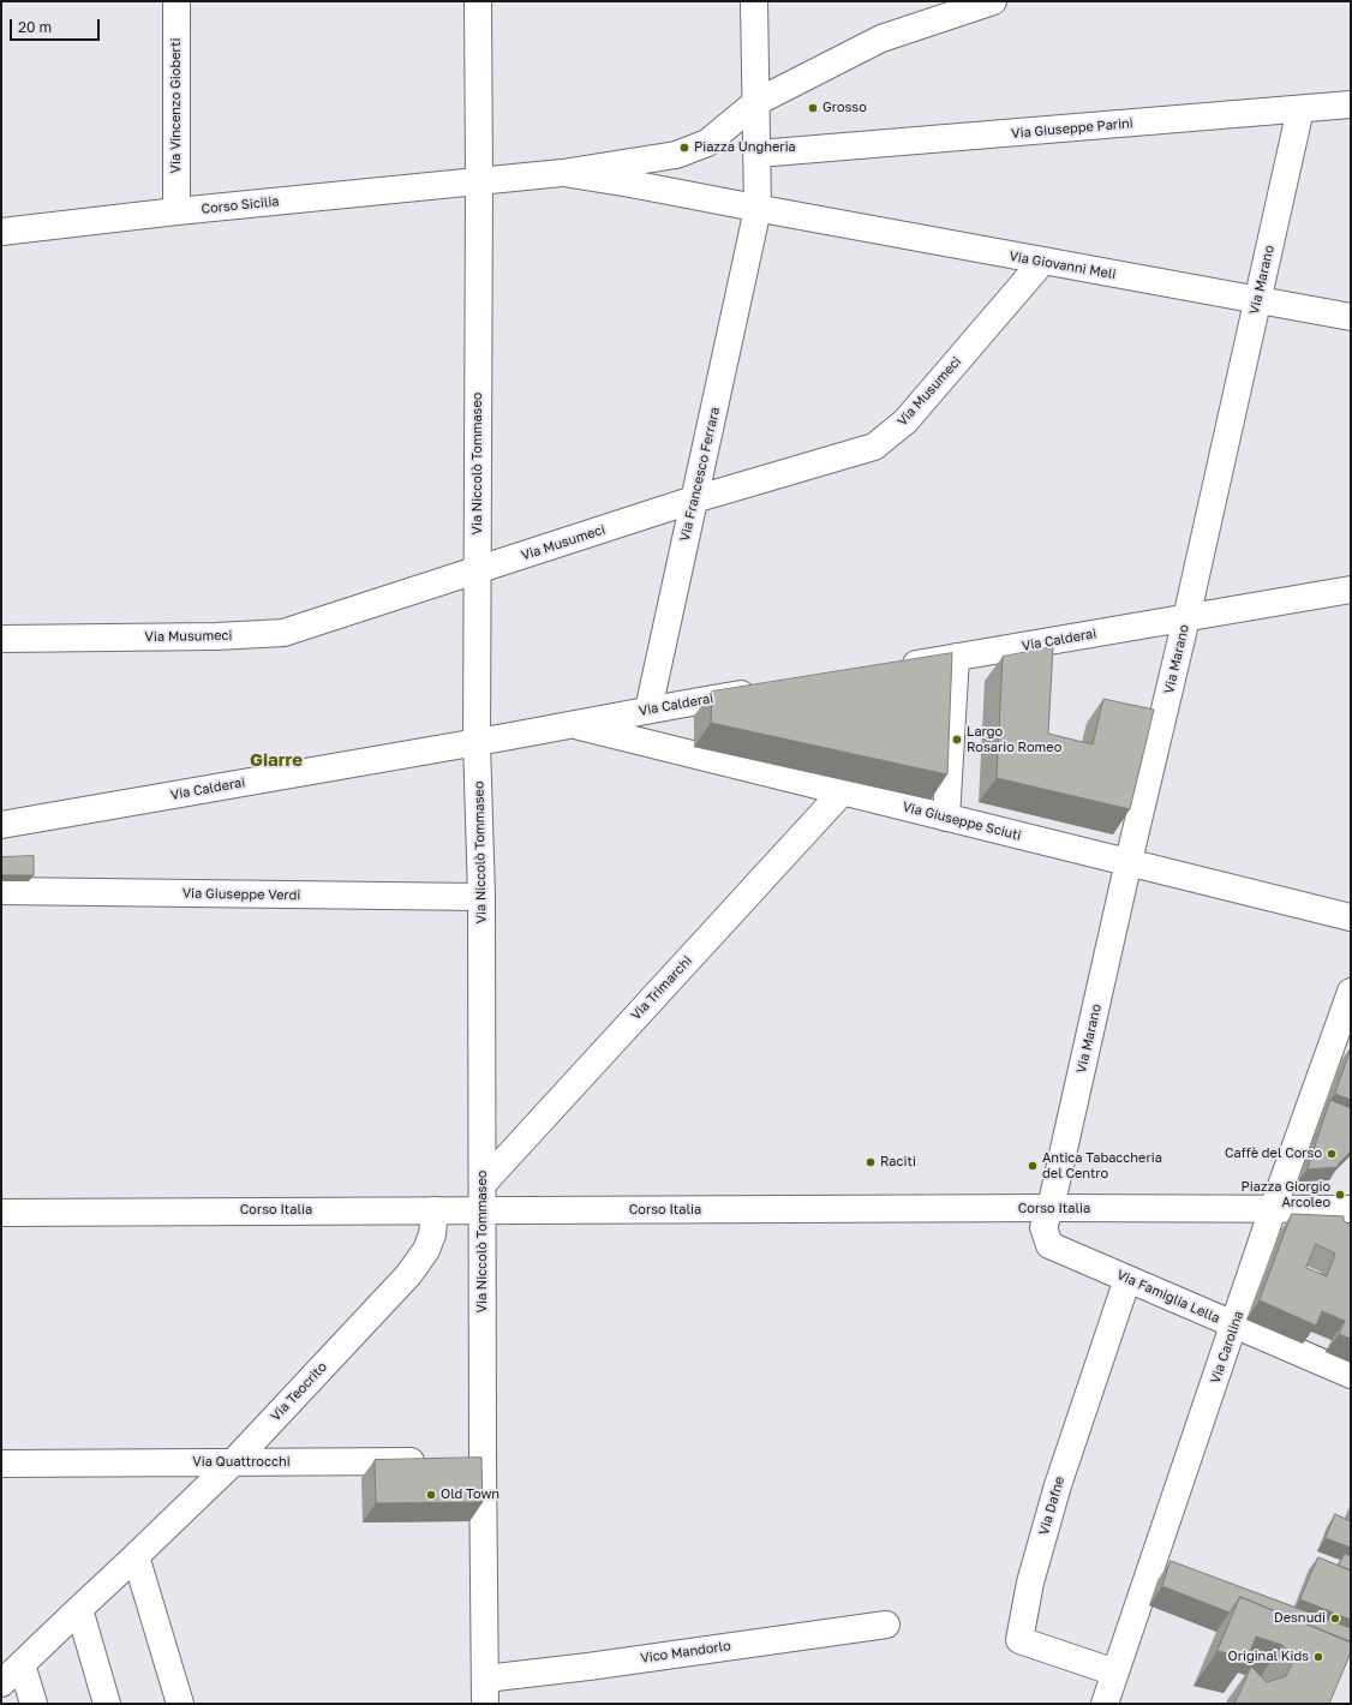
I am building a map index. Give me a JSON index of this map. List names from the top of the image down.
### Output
{
  "streets": {
    "street": [
      "Via Vincenzo Gioberti",
      "Via Giuseppe Parini",
      "Corso Sicilia",
      "Via Giovanni Meli",
      "Via Marano",
      "Via Musumeci",
      "Via Niccolò Tommaseo",
      "Via Francesco Ferrara",
      "Via Calderai",
      "Via Giuseppe Sciuti",
      "Via Giuseppe Verdi",
      "Via Trimarchi",
      "Corso Italia",
      "Via Famiglia Lella",
      "Via Carolina",
      "Via Teocrito",
      "Via Quattrocchi",
      "Via Dafne",
      "Vico Mandorlo"
    ]
  },
  "crossings": [
    ["Via Vincenzo Gioberti", "Corso Sicilia"],
    ["Via Giuseppe Parini", "Via Marano"],
    ["Via Giuseppe Parini", "Via Francesco Ferrara"],
    ["Corso Sicilia", "Via Giovanni Meli"],
    ["Corso Sicilia", "Via Niccolò Tommaseo"],
    ["Via Giovanni Meli", "Via Marano"],
    ["Via Giovanni Meli", "Via Musumeci"],
    ["Via Giovanni Meli", "Via Francesco Ferrara"],
    ["Via Marano", "Via Calderai"],
    ["Via Marano", "Via Giuseppe Sciuti"],
    ["Via Marano", "Corso Italia"],
    ["Via Marano", "Via Famiglia Lella"],
    ["Via Musumeci", "Via Niccolò Tommaseo"],
    ["Via Musumeci", "Via Francesco Ferrara"],
    ["Via Niccolò Tommaseo", "Via Calderai"],
    ["Via Niccolò Tommaseo", "Via Giuseppe Verdi"],
    ["Via Niccolò Tommaseo", "Via Trimarchi"],
    ["Via Niccolò Tommaseo", "Corso Italia"],
    ["Via Niccolò Tommaseo", "Via Quattrocchi"],
    ["Via Niccolò Tommaseo", "Vico Mandorlo"],
    ["Via Francesco Ferrara", "Via Calderai"],
    ["Via Calderai", "Via Giuseppe Sciuti"],
    ["Via Giuseppe Sciuti", "Via Trimarchi"],
    ["Corso Italia", "Via Famiglia Lella"],
    ["Corso Italia", "Via Carolina"],
    ["Corso Italia", "Via Teocrito"],
    ["Via Famiglia Lella", "Via Carolina"],
    ["Via Famiglia Lella", "Via Dafne"],
    ["Via Carolina", "Via Dafne"],
    ["Via Teocrito", "Via Quattrocchi"]
  ],
  "districts": ["Giarre"],
  "places": [
    "Grosso",
    "Piazza Ungheria",
    "Largo Rosario Romeo",
    "Caffè del Corso",
    "Raciti",
    "Antica Tabaccheria del Centro",
    "Piazza Giorgio Arcoleo",
    "Old Town",
    "Desnudi",
    "Original Kids"
  ],
  "scale_bar": "20 m"
}
